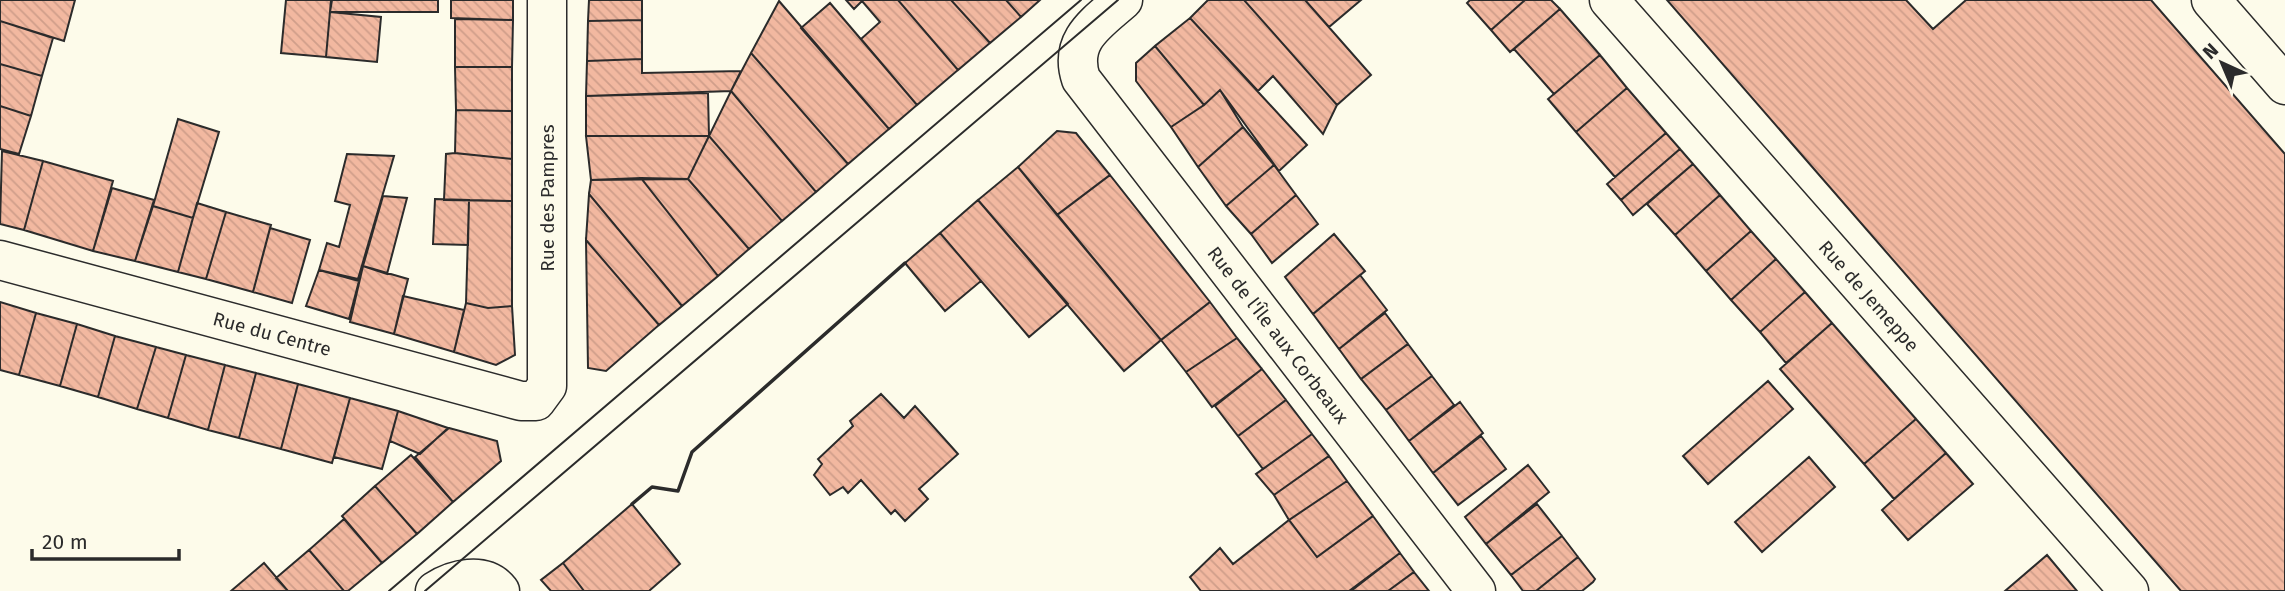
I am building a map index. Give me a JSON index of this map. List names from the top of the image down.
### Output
{
  "streets": {
    "street": [
      "Rue des Pampres",
      "Rue de Jemeppe",
      "Rue du Centre",
      "Rue de l'Île aux Corbeaux"
    ]
  },
  "crossings": [
    ["Rue des Pampres", "Rue du Centre"]
  ],
  "scale_bar": "20 m",
  "north": "top left"
}
